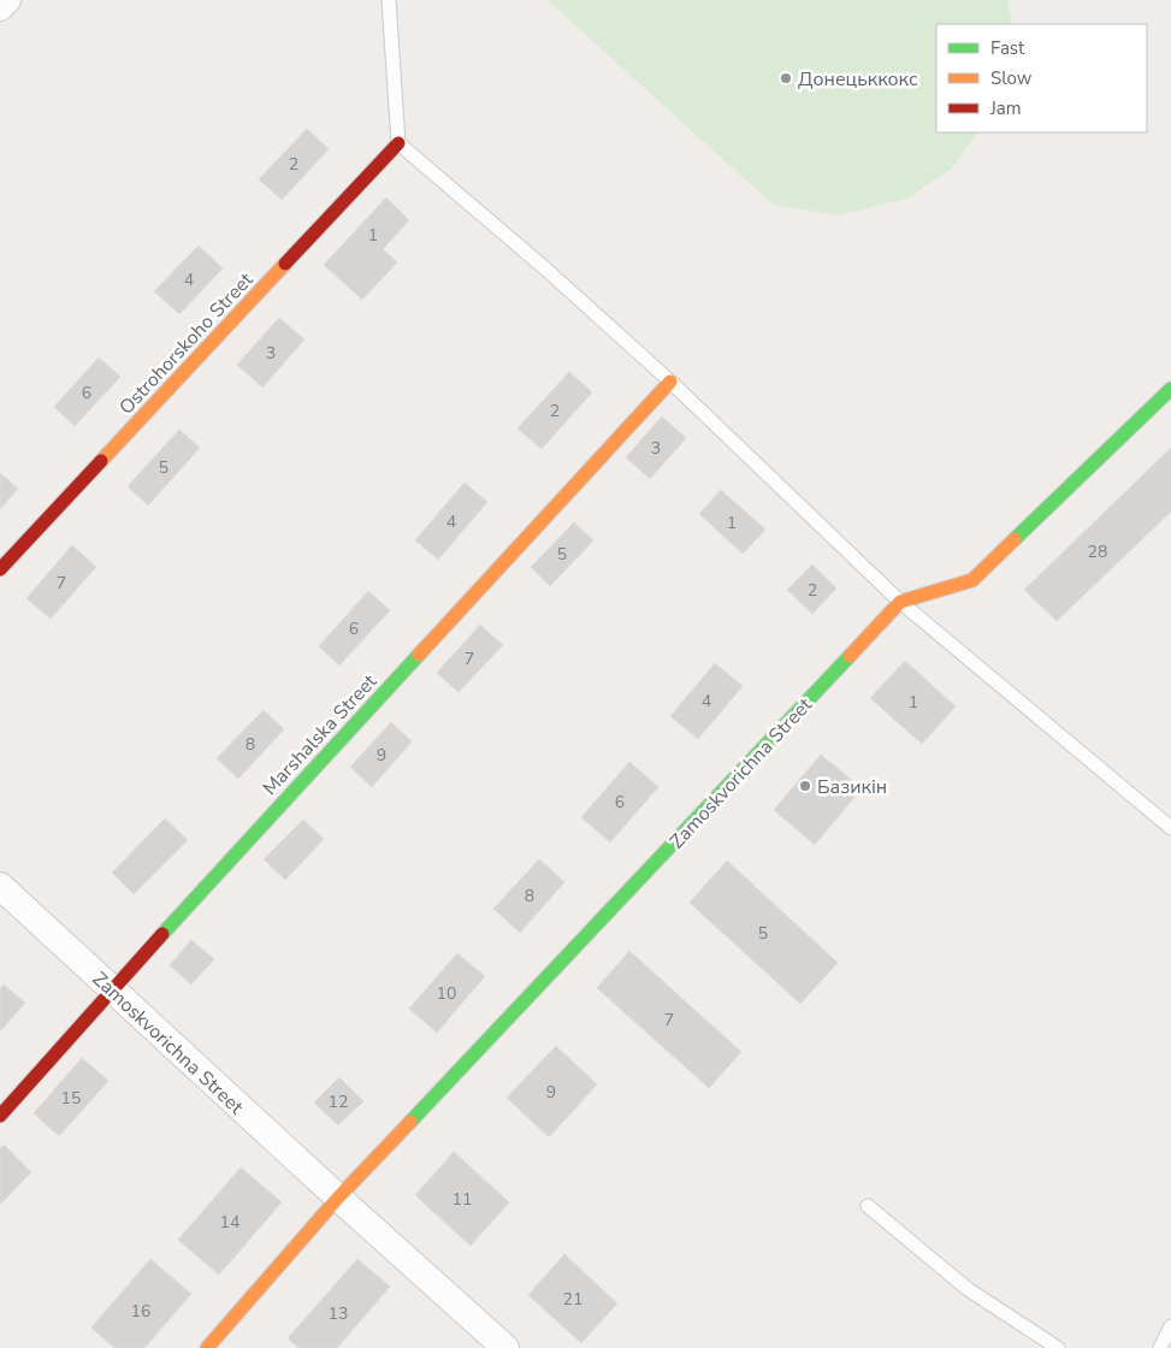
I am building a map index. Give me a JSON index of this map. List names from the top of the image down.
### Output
{
  "streets": {
    "street": ["Ostrohorskoho Street", "Marshalska Street", "Zamoskvorichna Street"]
  },
  "crossings": [
    ["Marshalska Street", "Zamoskvorichna Street"]
  ],
  "places": ["Донецьккокс", "Базикін"],
  "house_numbers": [
    "2",
    "1",
    "4",
    "3",
    "6",
    "2",
    "3",
    "5",
    "4",
    "1",
    "28",
    "5",
    "7",
    "2",
    "6",
    "7",
    "4",
    "1",
    "8",
    "9",
    "6",
    "8",
    "5",
    "10",
    "7",
    "9",
    "15",
    "12",
    "11",
    "14",
    "21",
    "16",
    "13"
  ],
  "legend": ["Fast", "Slow", "Jam"]
}
